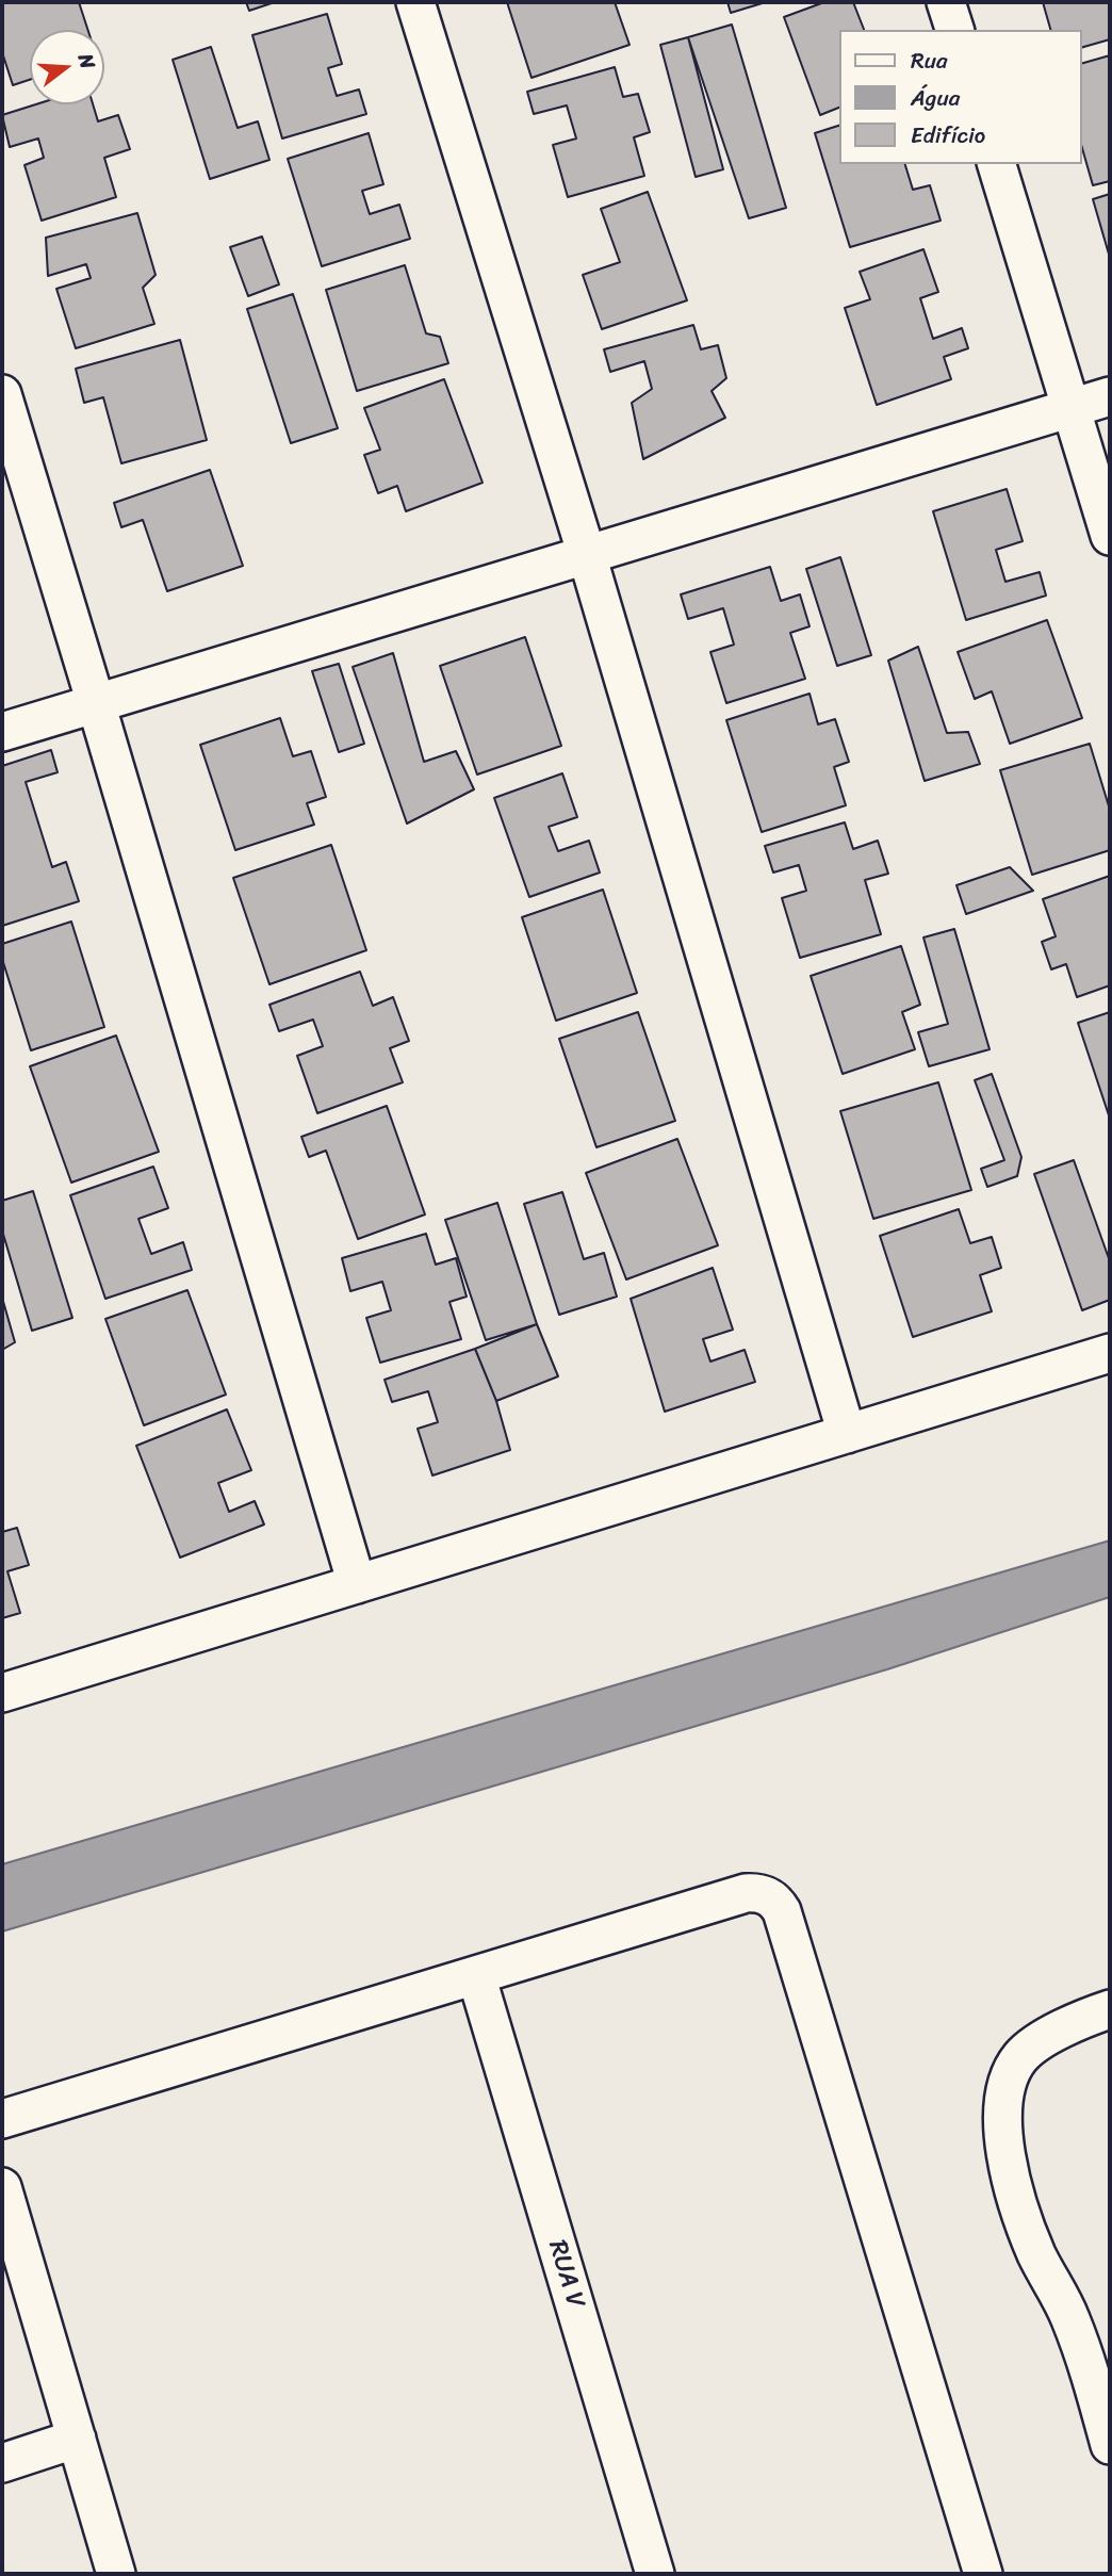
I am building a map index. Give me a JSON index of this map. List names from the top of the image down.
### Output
{
  "streets": {
    "street": ["RUA V"]
  },
  "legend": ["Rua", "Água", "Edifício"],
  "north": "right"
}
